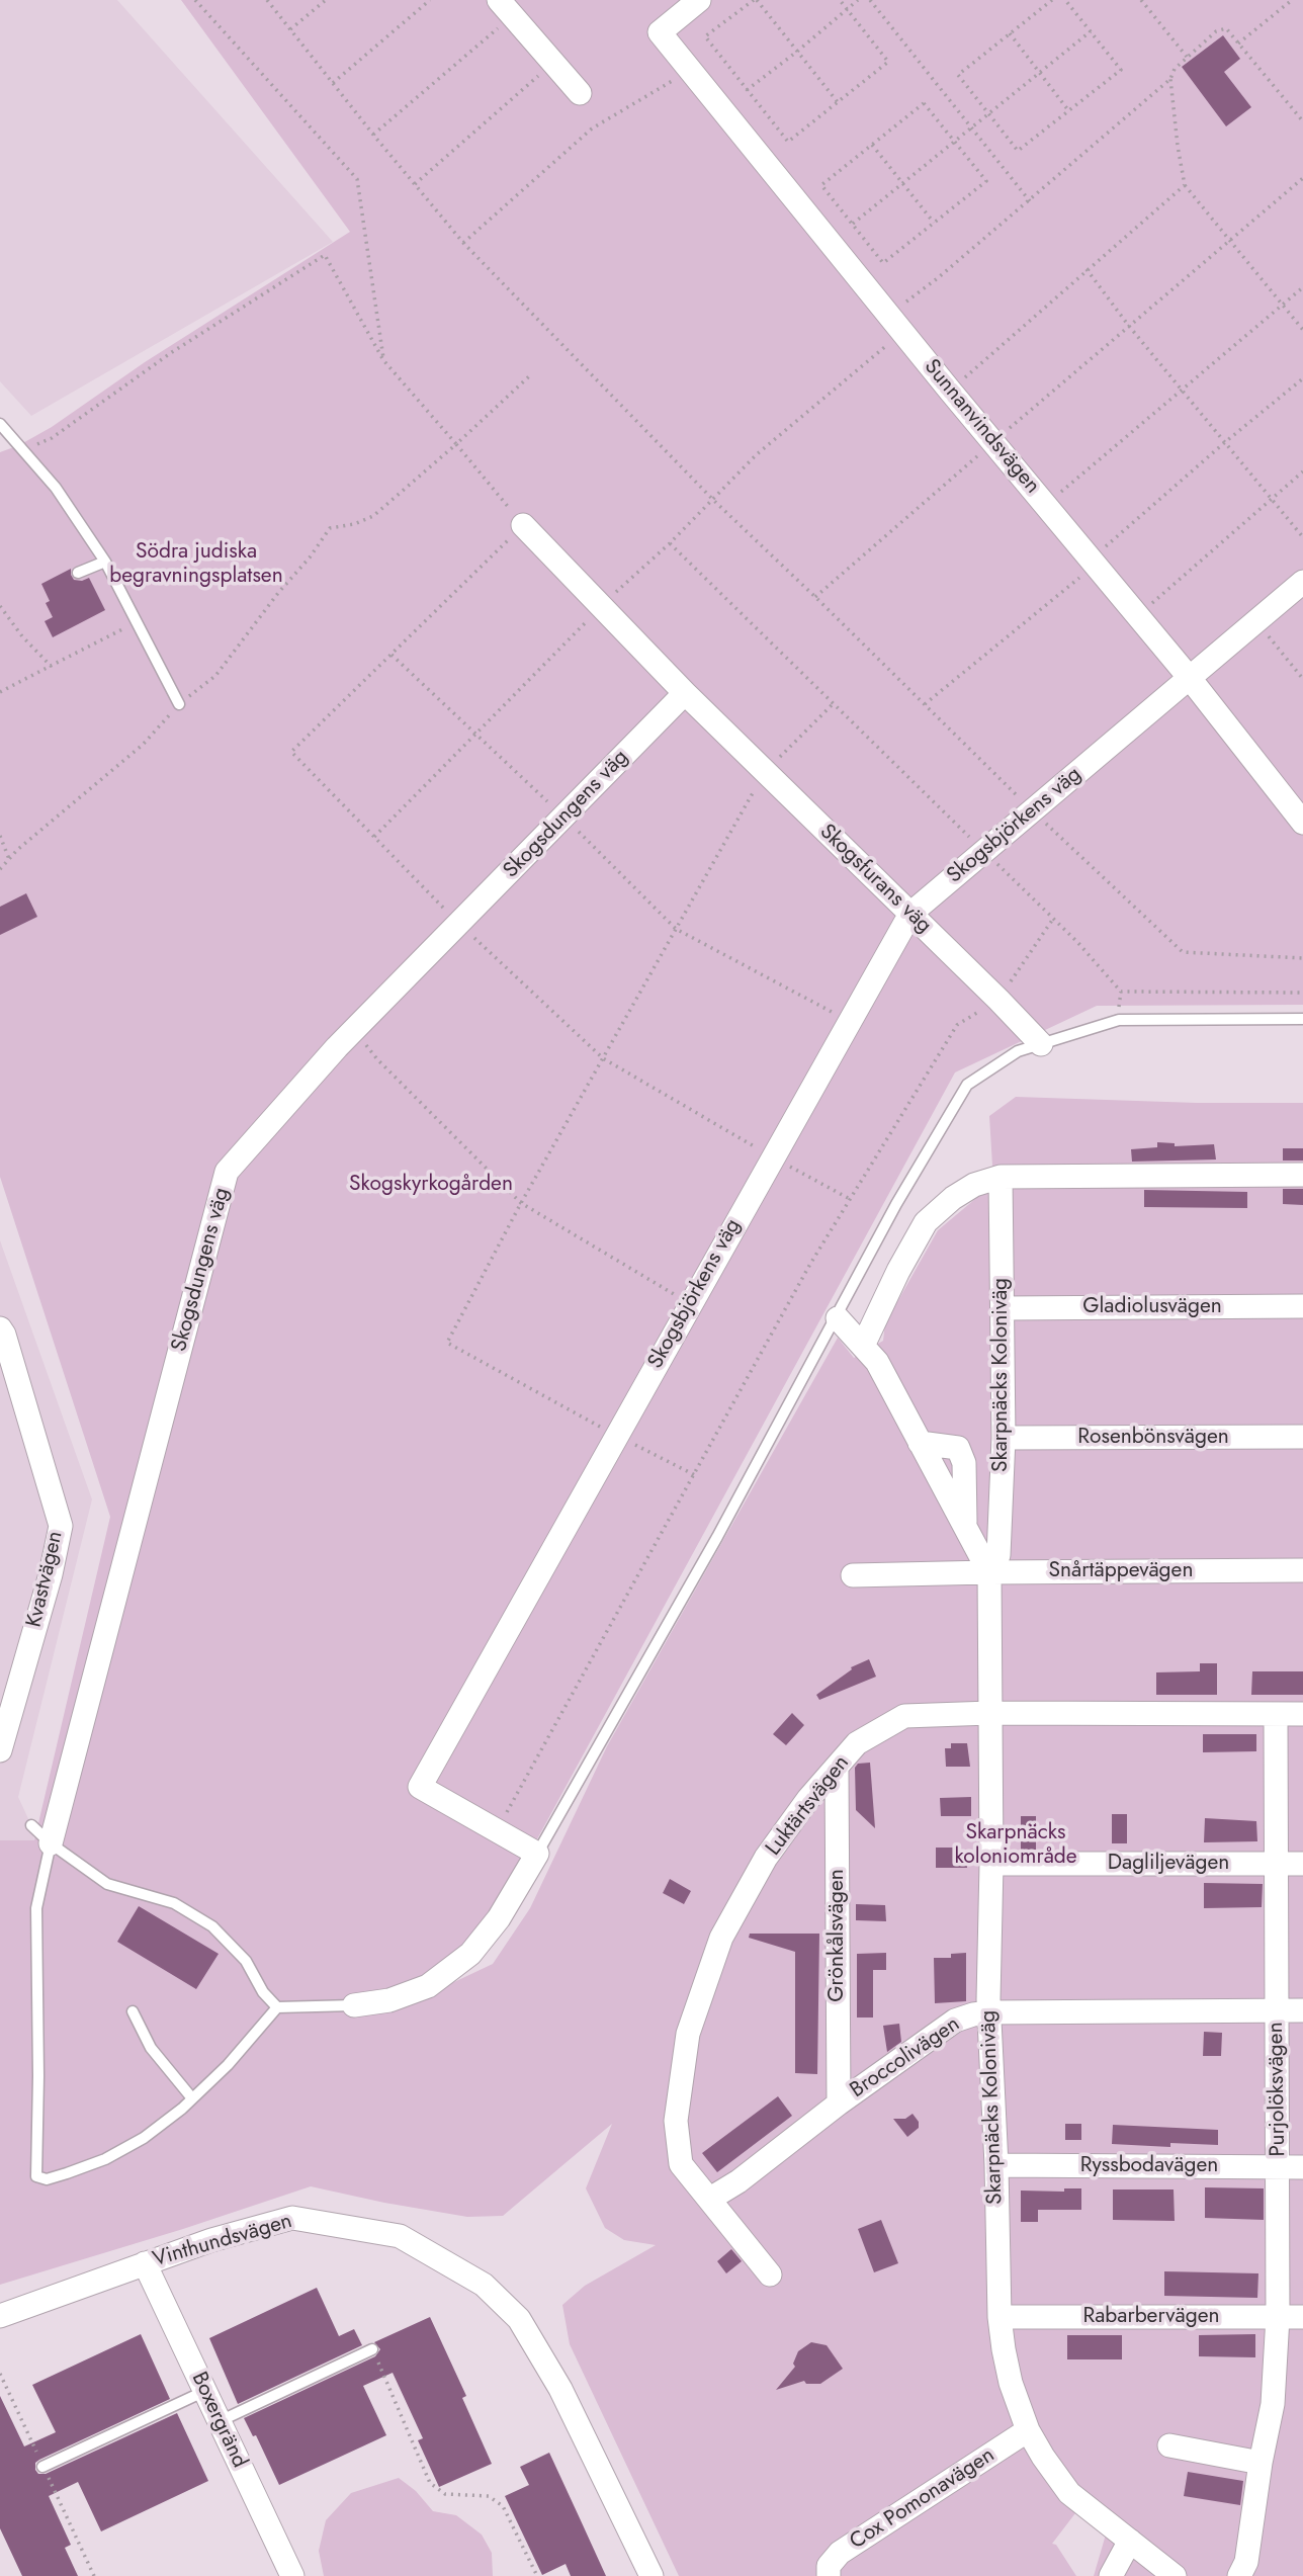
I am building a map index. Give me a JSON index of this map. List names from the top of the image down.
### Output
{
  "streets": {
    "street": [
      "Sunnanvindsvägen",
      "Skogsdungens väg",
      "Skogsbjörkens väg",
      "Skogsfurans väg",
      "Gladiolusvägen",
      "Skarpnäcks Koloniväg",
      "Rosenbönsvägen",
      "Snårtäppevägen",
      "Kvastvägen",
      "Luktärtsvägen",
      "Dagliljevägen",
      "Grönkålsvägen",
      "Broccolivägen",
      "Purjolöksvägen",
      "Ryssbodavägen",
      "Vinthundsvägen",
      "Rabarbervägen",
      "Boxergränd",
      "Cox Pomonavägen"
    ]
  },
  "crossings": [
    ["Sunnanvindsvägen", "Skogsbjörkens väg"],
    ["Skogsdungens väg", "Skogsfurans väg"],
    ["Skogsbjörkens väg", "Skogsfurans väg"],
    ["Gladiolusvägen", "Skarpnäcks Koloniväg"],
    ["Skarpnäcks Koloniväg", "Rosenbönsvägen"],
    ["Skarpnäcks Koloniväg", "Snårtäppevägen"],
    ["Skarpnäcks Koloniväg", "Luktärtsvägen"],
    ["Skarpnäcks Koloniväg", "Dagliljevägen"],
    ["Skarpnäcks Koloniväg", "Broccolivägen"],
    ["Skarpnäcks Koloniväg", "Ryssbodavägen"],
    ["Skarpnäcks Koloniväg", "Rabarbervägen"],
    ["Skarpnäcks Koloniväg", "Cox Pomonavägen"],
    ["Luktärtsvägen", "Grönkålsvägen"],
    ["Luktärtsvägen", "Broccolivägen"],
    ["Luktärtsvägen", "Purjolöksvägen"],
    ["Dagliljevägen", "Purjolöksvägen"],
    ["Grönkålsvägen", "Broccolivägen"],
    ["Broccolivägen", "Purjolöksvägen"],
    ["Purjolöksvägen", "Ryssbodavägen"],
    ["Purjolöksvägen", "Rabarbervägen"],
    ["Vinthundsvägen", "Boxergränd"]
  ],
  "parks": ["Södra judiska begravningsplatsen", "Skogskyrkogården", "Skarpnäcks koloniområde"]
}
